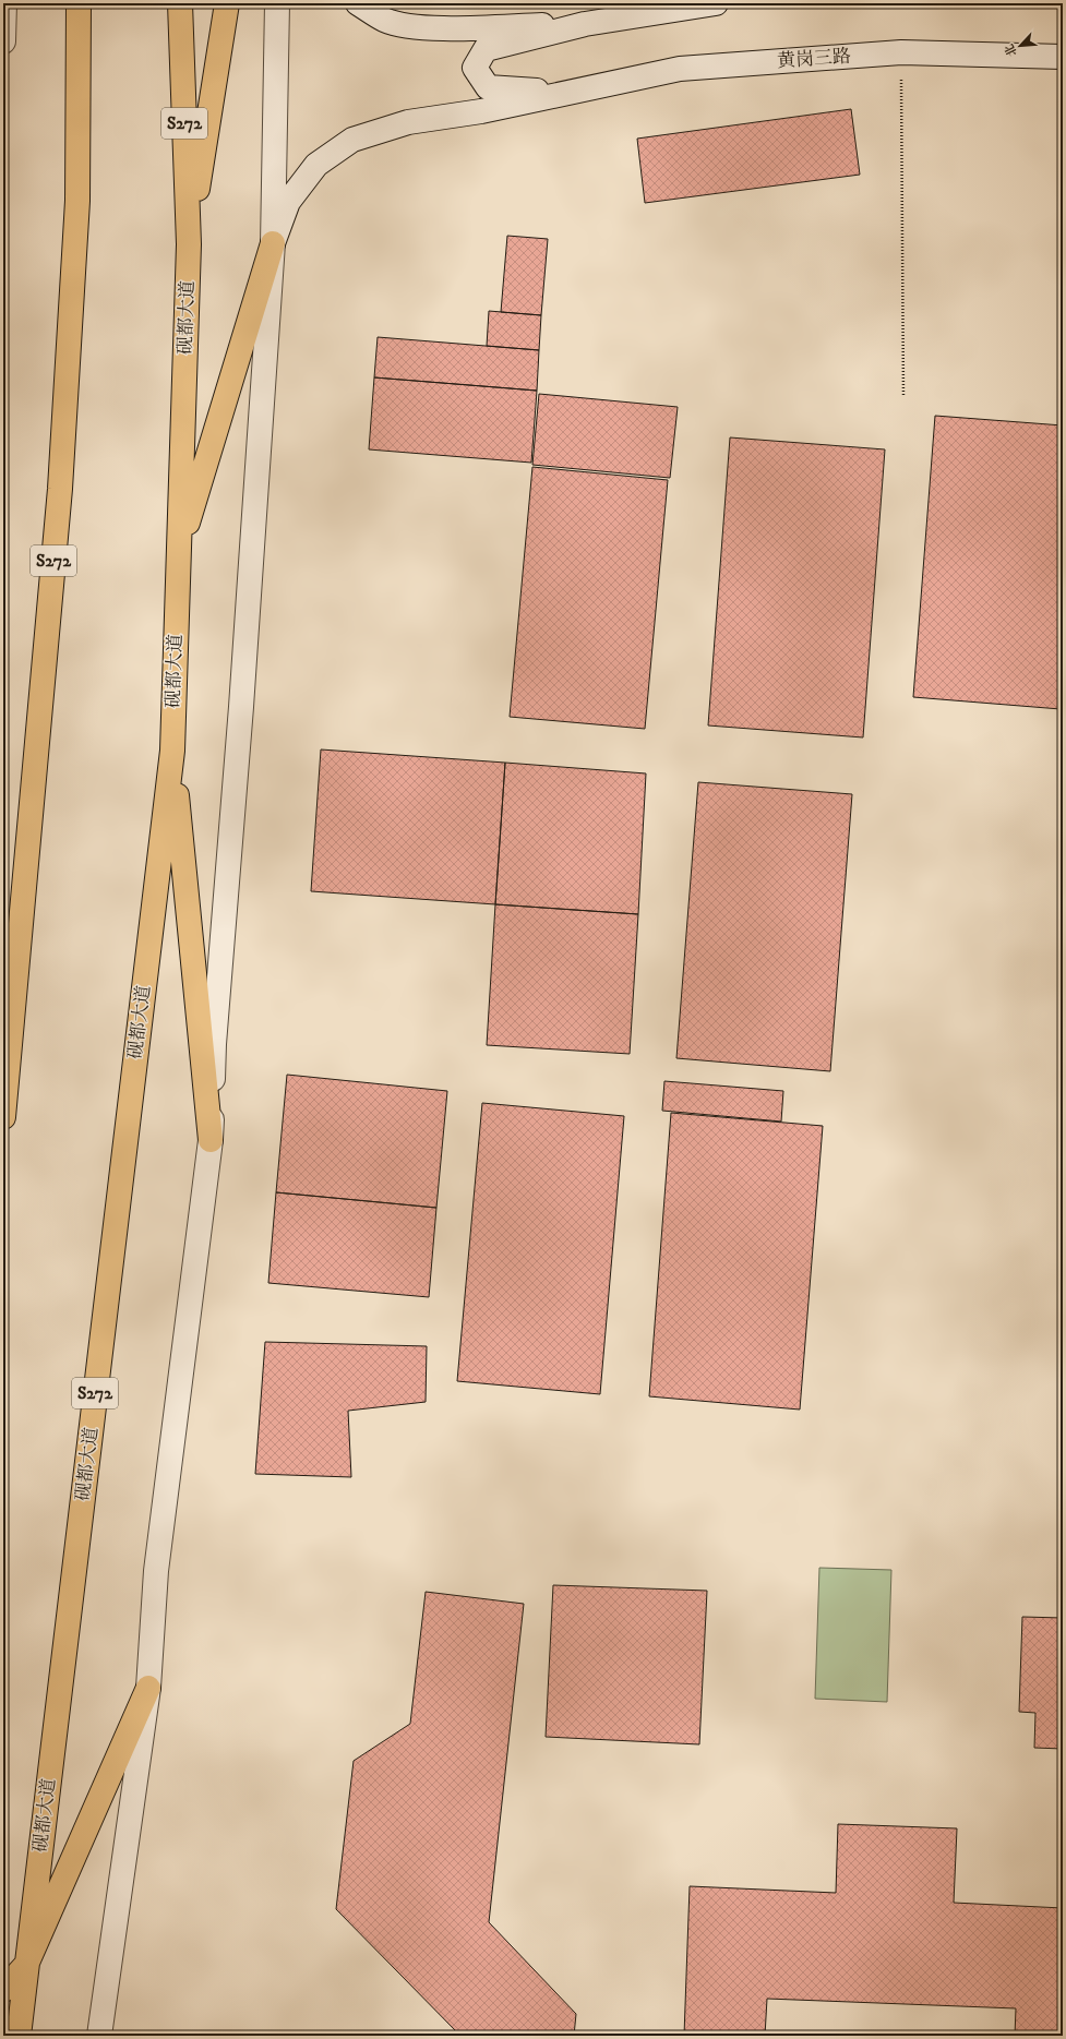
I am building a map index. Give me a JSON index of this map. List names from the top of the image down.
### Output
{
  "streets": {
    "main road": ["S272", "砚都大道"],
    "street": ["黄岗三路"]
  },
  "north": "bottom left"
}
